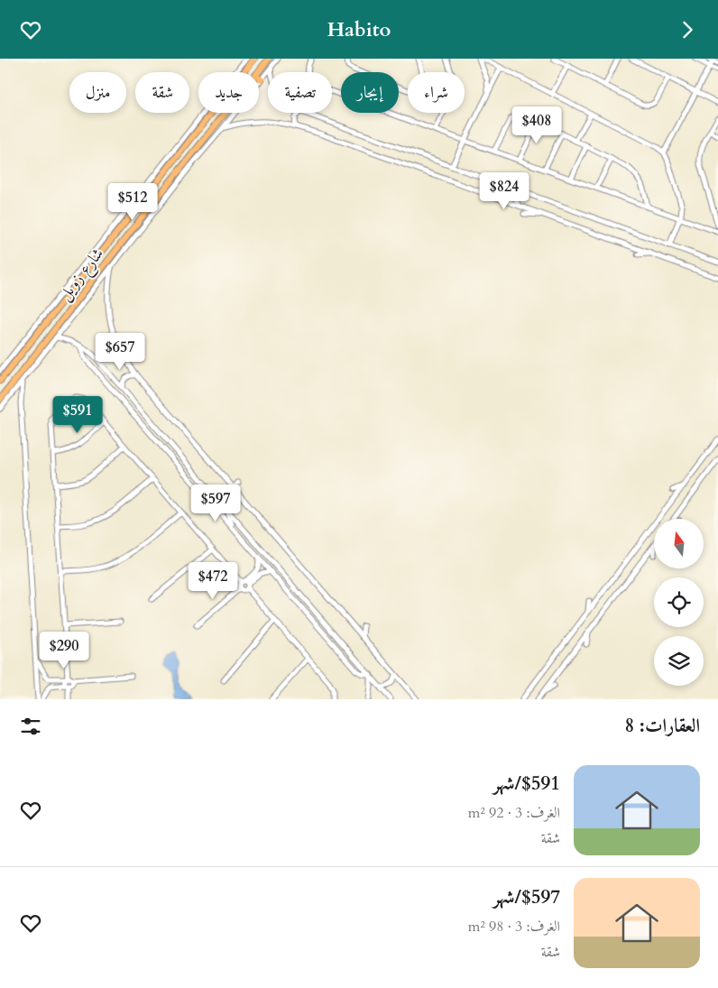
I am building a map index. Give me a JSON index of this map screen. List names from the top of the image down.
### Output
{
  "streets": {
    "main road": ["شارع زويل"]
  },
  "north": "top",
  "page": {
    "header": "Habito",
    "chip": [
      "شراء",
      "إيجار",
      "تصفية",
      "جديد",
      "شقة",
      "منزل"
    ],
    "price": [
      "$408",
      "$824",
      "$512",
      "$657",
      "$591",
      "$597",
      "$472",
      "$290"
    ],
    "heading": "العقارات: 8",
    "list": [
      {
        "name": "$591/شهر",
        "note": "الغرف: 3 · 92 m² · شقة"
      },
      {
        "name": "$597/شهر",
        "note": "الغرف: 3 · 98 m² · شقة"
      }
    ]
  }
}
